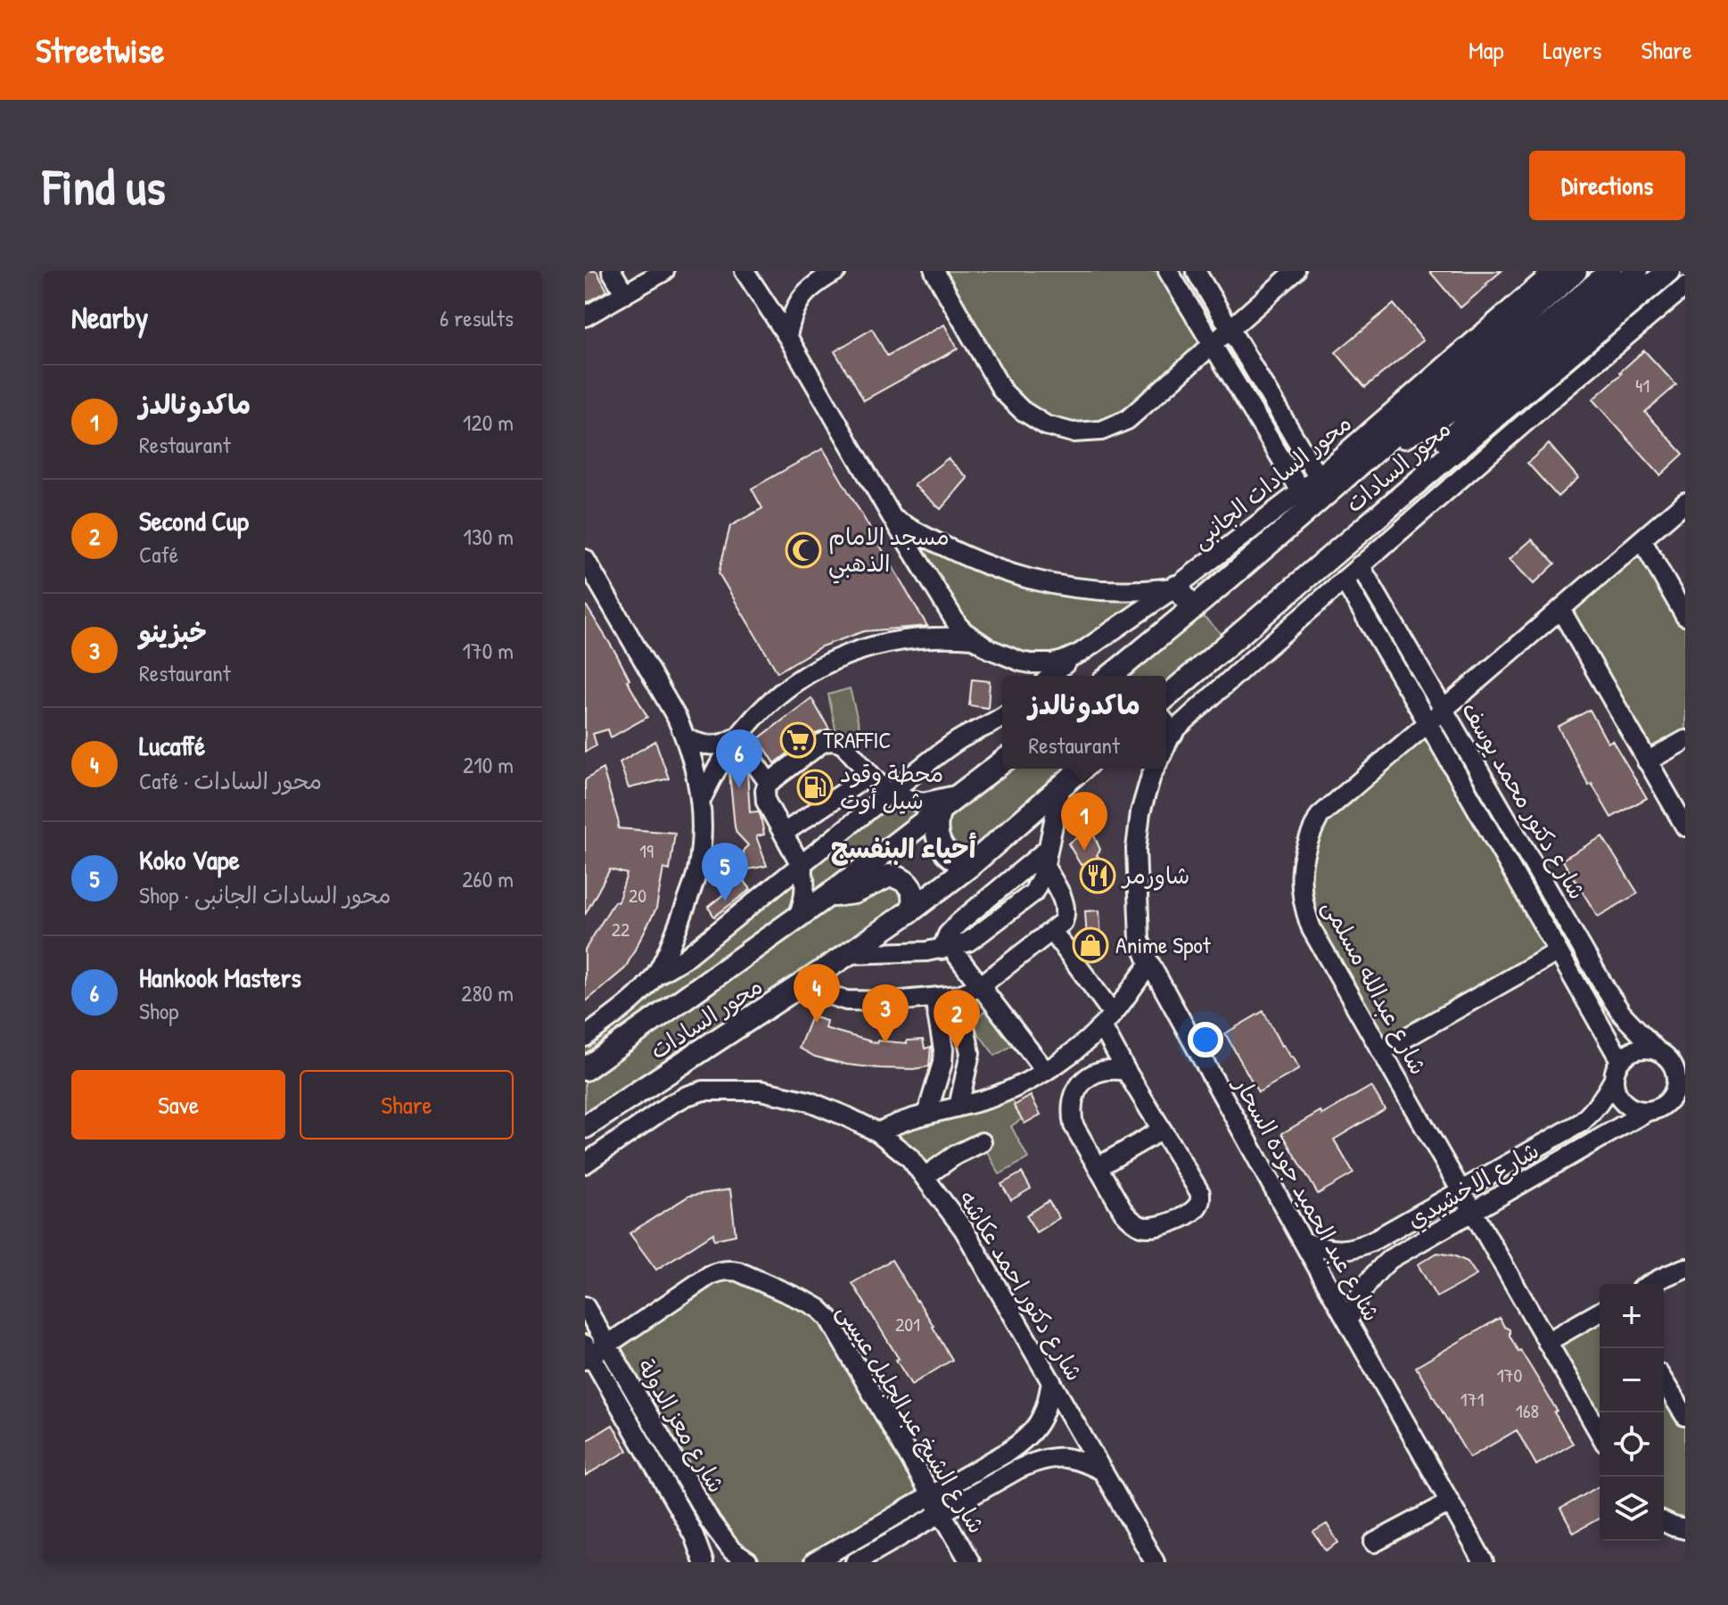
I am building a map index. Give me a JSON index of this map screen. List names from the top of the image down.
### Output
{
  "streets": {
    "main road": ["محور السادات"],
    "street": [
      "محور السادات الجانبى",
      "شارع دكتور محمد يوسف",
      "شارع عبدالله مسلمى",
      "شارع الاخشيدي",
      "شارع عبد الحميد جوده السحار",
      "شارع دكتور احمد عكاشه",
      "شارع الشيخ عبدالجليل عيسى",
      "شارع معز الدولة"
    ]
  },
  "crossings": [
    ["شارع دكتور محمد يوسف", "شارع عبدالله مسلمى"],
    ["شارع دكتور محمد يوسف", "شارع الاخشيدي"],
    ["شارع عبدالله مسلمى", "شارع الاخشيدي"],
    ["شارع الاخشيدي", "شارع عبد الحميد جوده السحار"],
    ["شارع الشيخ عبدالجليل عيسى", "شارع معز الدولة"]
  ],
  "districts": ["أحياء البنفسج"],
  "places": {
    "mosque": ["مسجد الامام الذهبي"],
    "supermarket": ["TRAFFIC"],
    "fuel station": ["محطة وقود شيل أوت"],
    "restaurant": ["شاورمر"],
    "shop": ["Anime Spot"]
  },
  "house_numbers": [
    "41",
    "19",
    "20",
    "22",
    "201",
    "170",
    "171",
    "168"
  ],
  "page": {
    "header": "Streetwise",
    "nav": ["Map", "Layers", "Share"],
    "buttons": [
      "Directions",
      ["Save", "Share"]
    ],
    "title": "Find us",
    "heading": ["Nearby", "6 results"],
    "list": [
      {
        "mark": "1",
        "name": "ماكدونالدز",
        "note": "Restaurant",
        "value": "120 m"
      },
      {
        "mark": "2",
        "name": "Second Cup",
        "note": "Café",
        "value": "130 m"
      },
      {
        "mark": "3",
        "name": "خبزينو",
        "note": "Restaurant",
        "value": "170 m"
      },
      {
        "mark": "4",
        "name": "Lucaffé",
        "note": "Café · محور السادات",
        "value": "210 m"
      },
      {
        "mark": "5",
        "name": "Koko Vape",
        "note": "Shop · محور السادات الجانبى",
        "value": "260 m"
      },
      {
        "mark": "6",
        "name": "Hankook Masters",
        "note": "Shop",
        "value": "280 m"
      }
    ],
    "popup": ["ماكدونالدز", "Restaurant"],
    "pins": [
      "6",
      "1",
      "5",
      "4",
      "3",
      "2"
    ],
    "map_buttons": ["+", "−"]
  }
}
